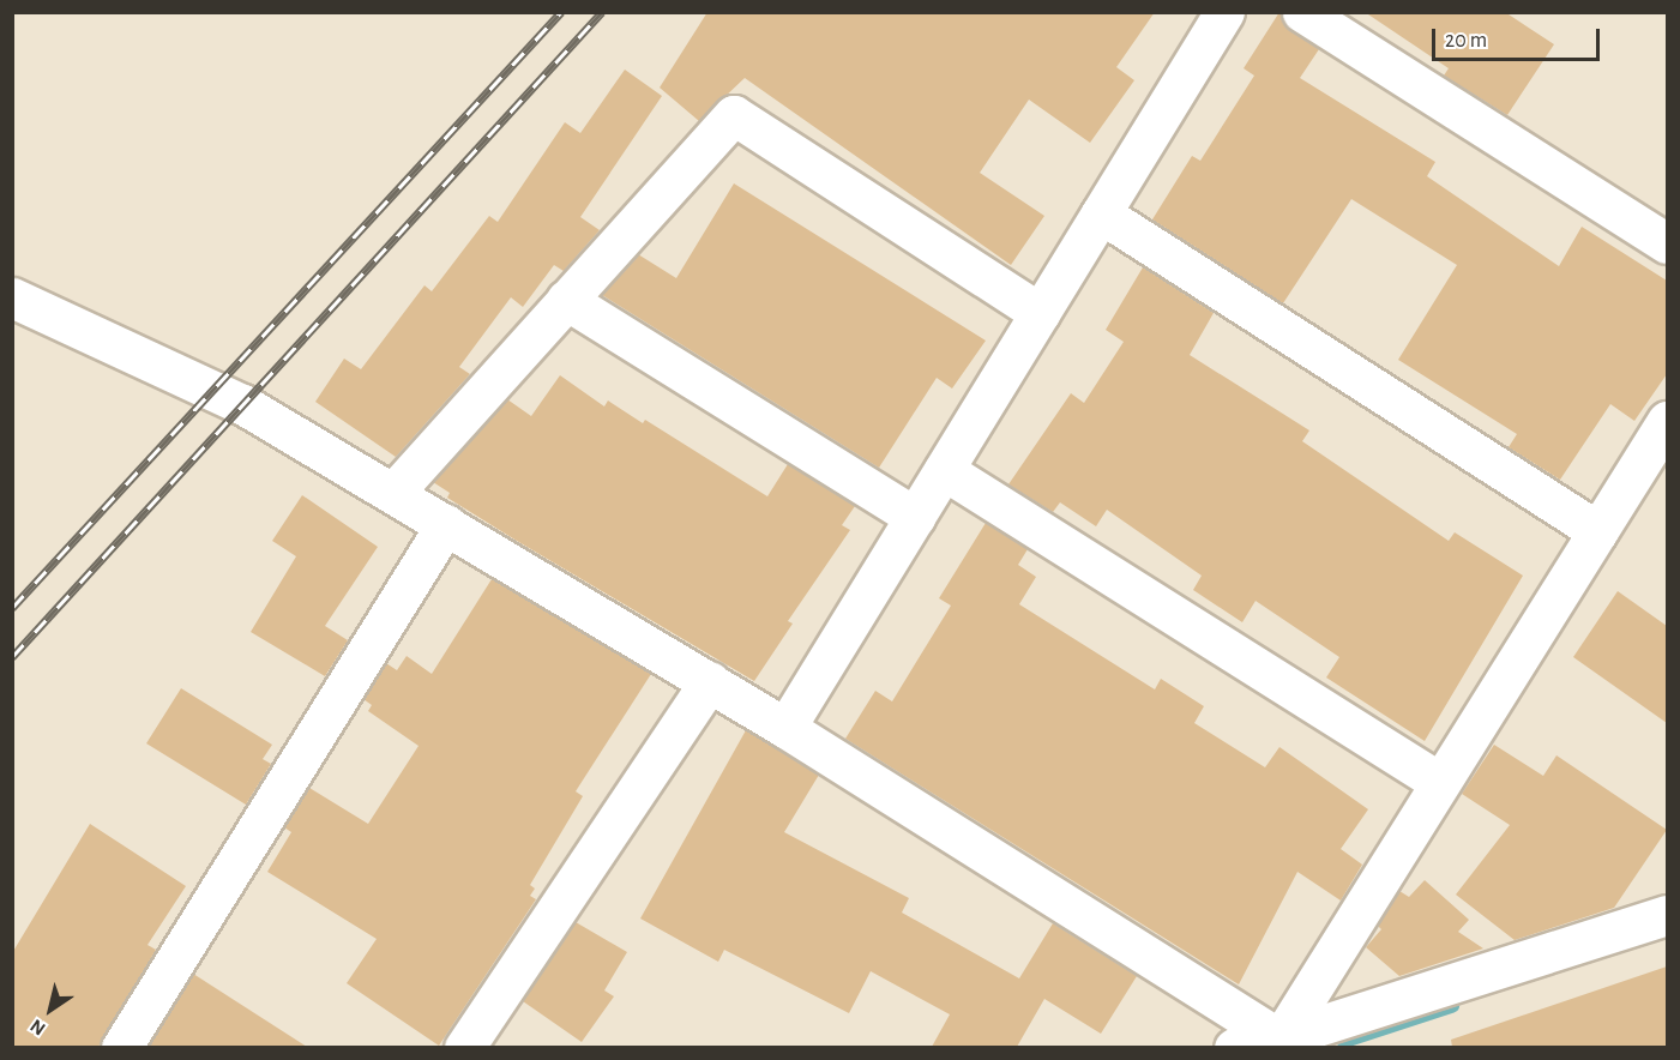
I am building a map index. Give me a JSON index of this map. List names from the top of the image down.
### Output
{
  "scale_bar": "20 m",
  "north": "bottom left"
}
